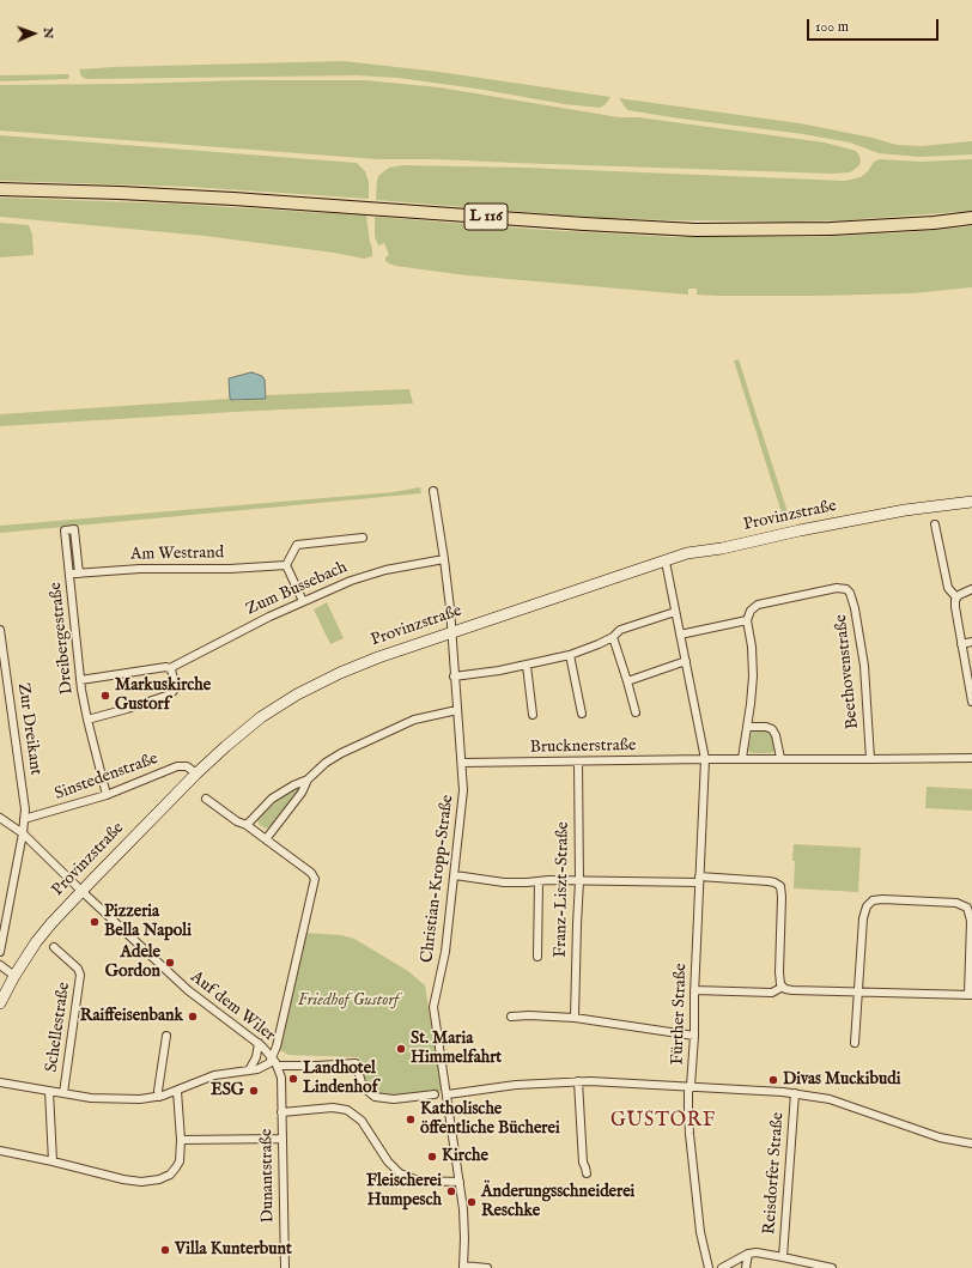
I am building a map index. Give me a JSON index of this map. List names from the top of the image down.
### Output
{
  "streets": {
    "main road": ["L 116"],
    "street": [
      "Provinzstraße",
      "Am Westrand",
      "Zum Bussebach",
      "Dreibergestraße",
      "Beethovenstraße",
      "Zur Dreikant",
      "Brucknerstraße",
      "Sinstedenstraße",
      "Christian-Kropp-Straße",
      "Franz-Liszt-Straße",
      "Auf dem Wiler",
      "Fürther Straße",
      "Schellestraße",
      "Reisdorfer Straße",
      "Dunantstraße"
    ]
  },
  "crossings": [
    ["Provinzstraße", "Sinstedenstraße"],
    ["Provinzstraße", "Christian-Kropp-Straße"],
    ["Provinzstraße", "Auf dem Wiler"],
    ["Provinzstraße", "Fürther Straße"],
    ["Am Westrand", "Dreibergestraße"],
    ["Zum Bussebach", "Christian-Kropp-Straße"],
    ["Dreibergestraße", "Sinstedenstraße"],
    ["Zur Dreikant", "Sinstedenstraße"],
    ["Zur Dreikant", "Auf dem Wiler"],
    ["Brucknerstraße", "Christian-Kropp-Straße"],
    ["Brucknerstraße", "Franz-Liszt-Straße"],
    ["Brucknerstraße", "Fürther Straße"],
    ["Auf dem Wiler", "Schellestraße"],
    ["Auf dem Wiler", "Dunantstraße"]
  ],
  "districts": ["GUSTORF"],
  "parks": ["Friedhof Gustorf"],
  "places": [
    "Markuskirche Gustorf",
    "Pizzeria Bella Napoli",
    "Adele Gordon",
    "Raiffeisenbank",
    "St. Maria Himmelfahrt",
    "Landhotel Lindenhof",
    "Divas Muckibudi",
    "ESG",
    "Katholische öffentliche Bücherei",
    "Kirche",
    "Fleischerei Humpesch",
    "Änderungsschneiderei Reschke",
    "Villa Kunterbunt"
  ],
  "scale_bar": "100 m",
  "north": "right"
}
